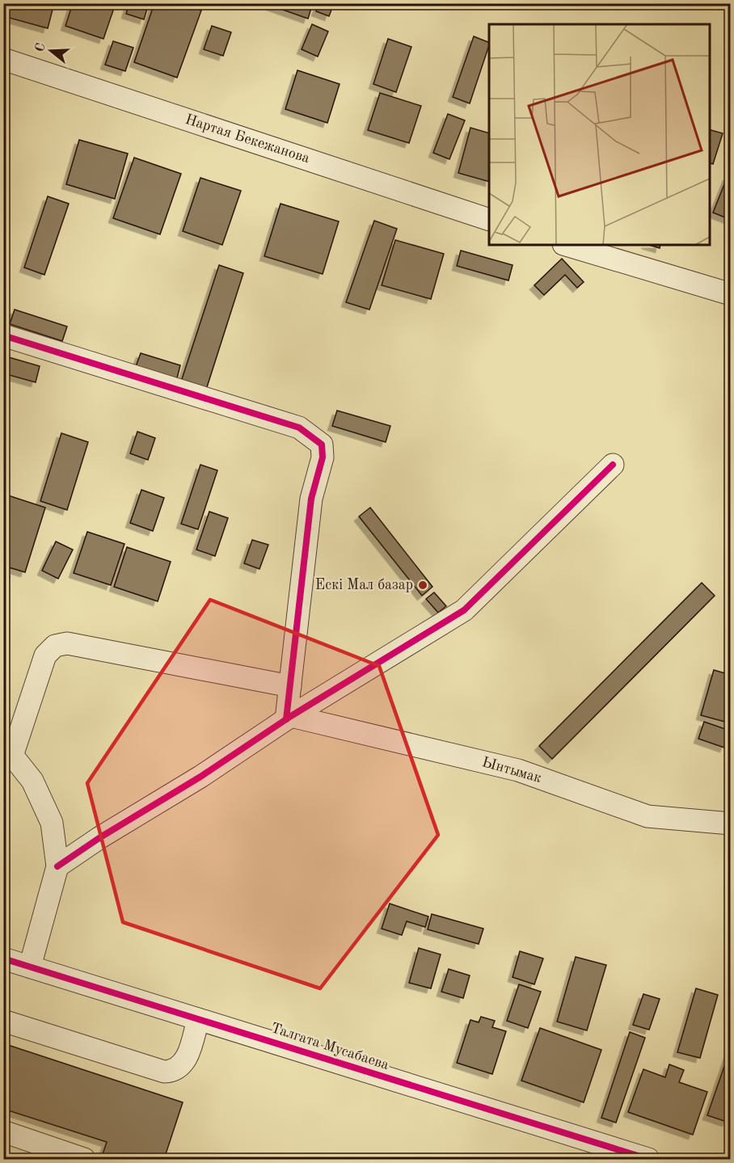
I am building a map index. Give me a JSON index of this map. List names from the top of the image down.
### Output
{
  "streets": {
    "street": ["Нартая Бекежанова", "Ынтымак", "Талгата Мусабаева"]
  },
  "places": ["Ескі Мал базар"],
  "north": "left"
}
